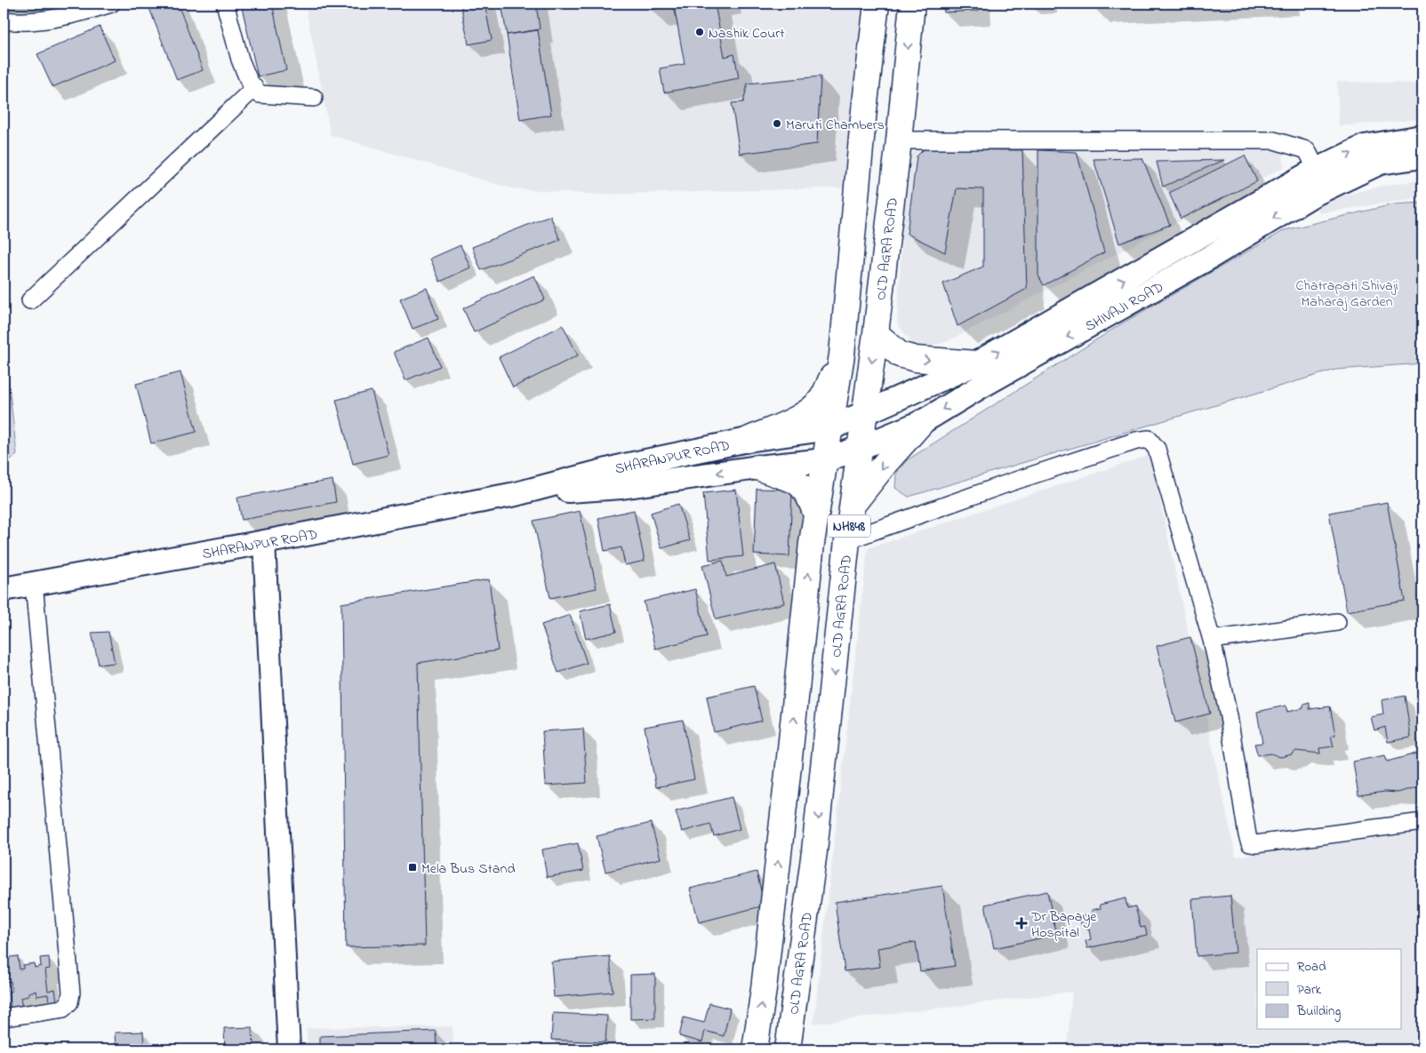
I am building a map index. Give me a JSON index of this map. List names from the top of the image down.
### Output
{
  "streets": {
    "highway": ["OLD AGRA ROAD", "NH848"],
    "main road": ["SHIVAJI ROAD", "SHARANPUR ROAD"]
  },
  "crossings": [
    ["OLD AGRA ROAD", "SHIVAJI ROAD"],
    ["SHIVAJI ROAD", "SHARANPUR ROAD"],
    ["SHIVAJI ROAD", "NH848"],
    ["SHARANPUR ROAD", "NH848"]
  ],
  "parks": ["Chatrapati Shivaji Maharaj Garden"],
  "places": {
    "other": ["Nashik Court", "Maruti Chambers"],
    "transit": ["Mela Bus Stand"],
    "health": ["Dr Bapaye Hospital"]
  },
  "legend": ["Road", "Park", "Building"]
}
